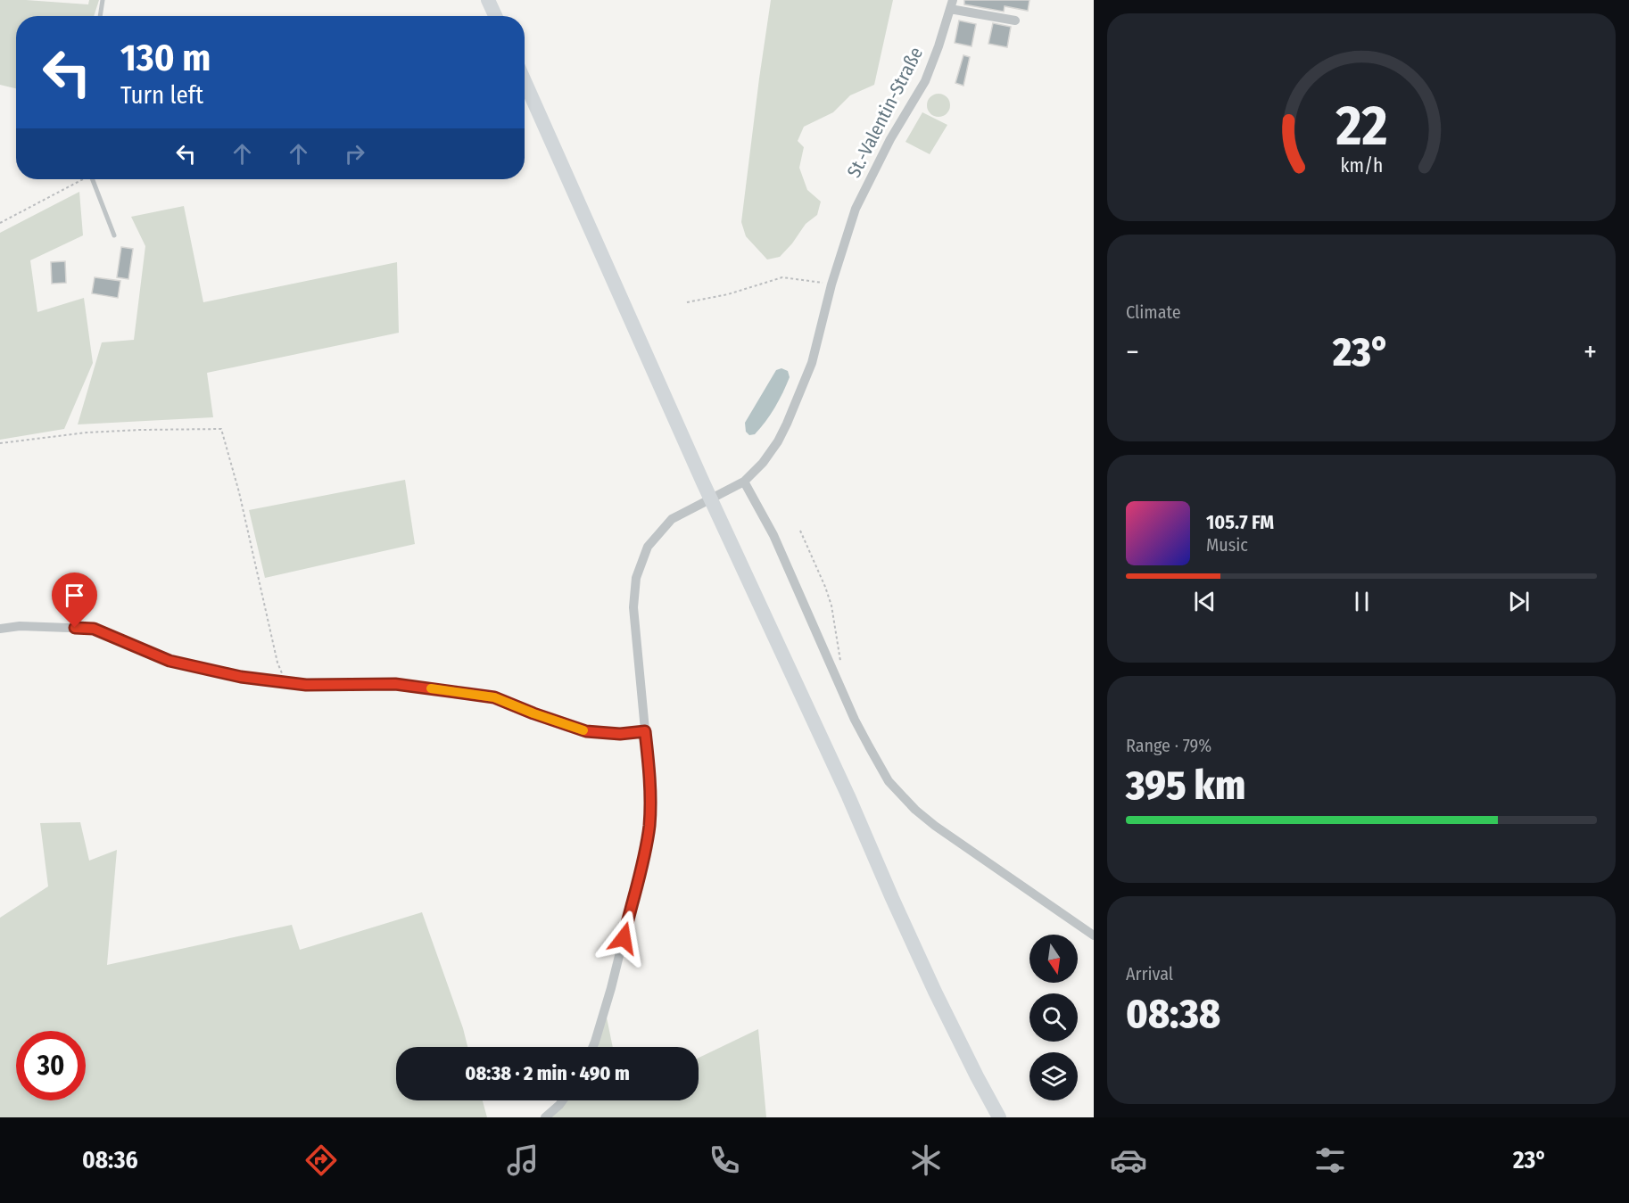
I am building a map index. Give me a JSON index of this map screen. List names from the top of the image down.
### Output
{
  "streets": {
    "street": ["St.-Valentin-Straße"]
  },
  "north": "bottom",
  "page": {
    "turn": ["130 m", "Turn left"],
    "tile": [
      "Climate",
      ["Range · 79%", "395 km"],
      ["Arrival", "08:38"]
    ],
    "heat": ["−", "23°", "+"],
    "song": ["105.7 FM", "Music"],
    "limit": "30",
    "trip": "08:38 · 2 min · 490 m",
    "tabs": ["08:36", "23°"],
    "gauge": ["22", "km/h"]
  }
}
